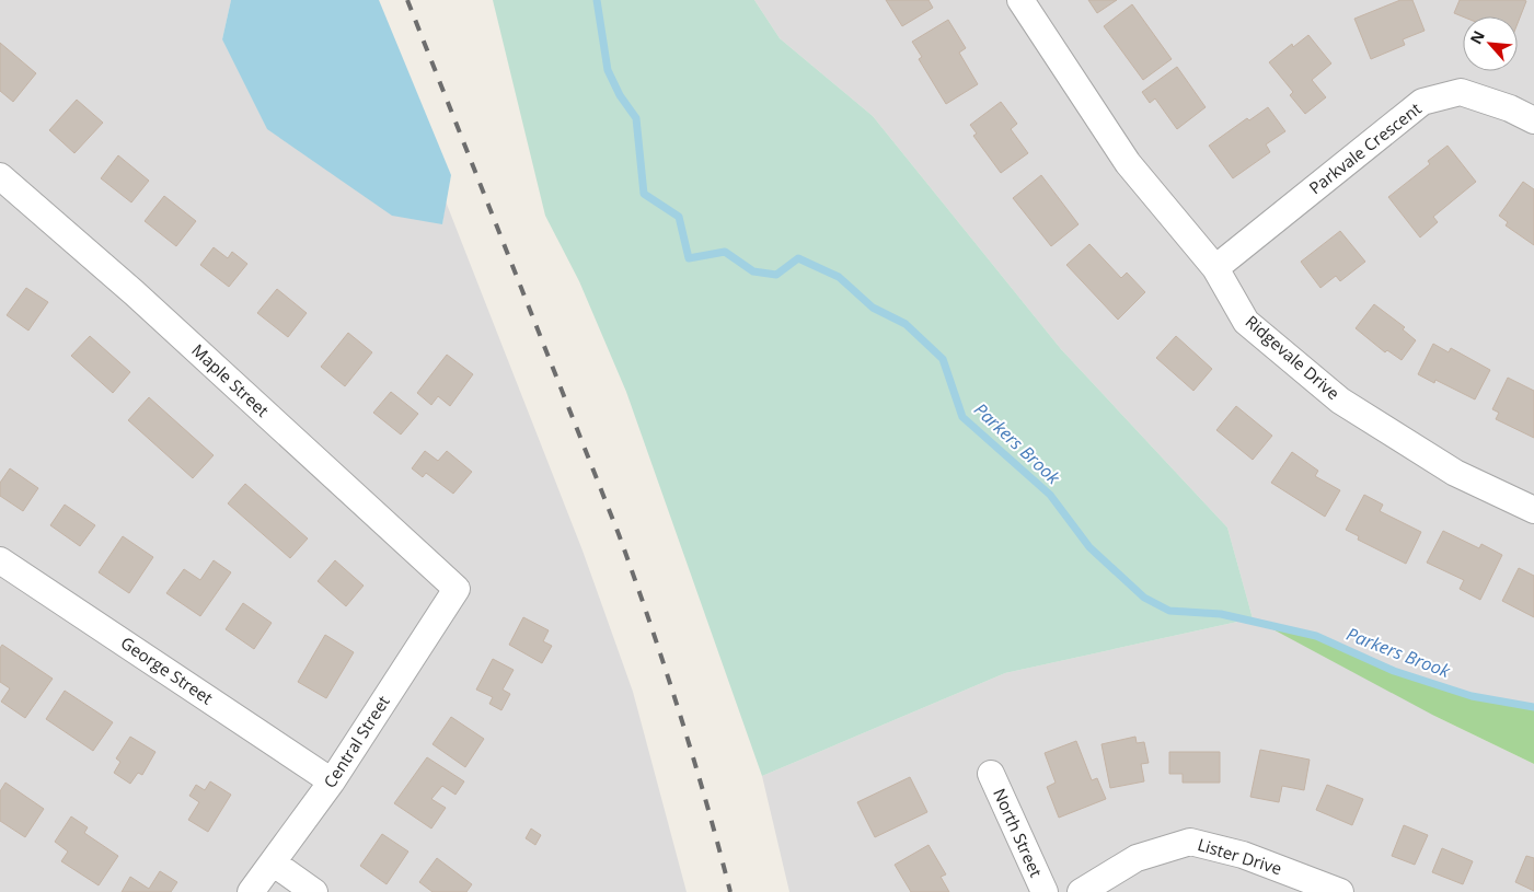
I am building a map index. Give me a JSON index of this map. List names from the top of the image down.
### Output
{
  "streets": {
    "street": [
      "Parkvale Crescent",
      "Ridgevale Drive",
      "Maple Street",
      "George Street",
      "Central Street",
      "North Street",
      "Lister Drive"
    ]
  },
  "crossings": [
    ["Parkvale Crescent", "Ridgevale Drive"],
    ["Maple Street", "Central Street"],
    ["George Street", "Central Street"]
  ],
  "water": ["Parkers Brook"],
  "north": "top left"
}
